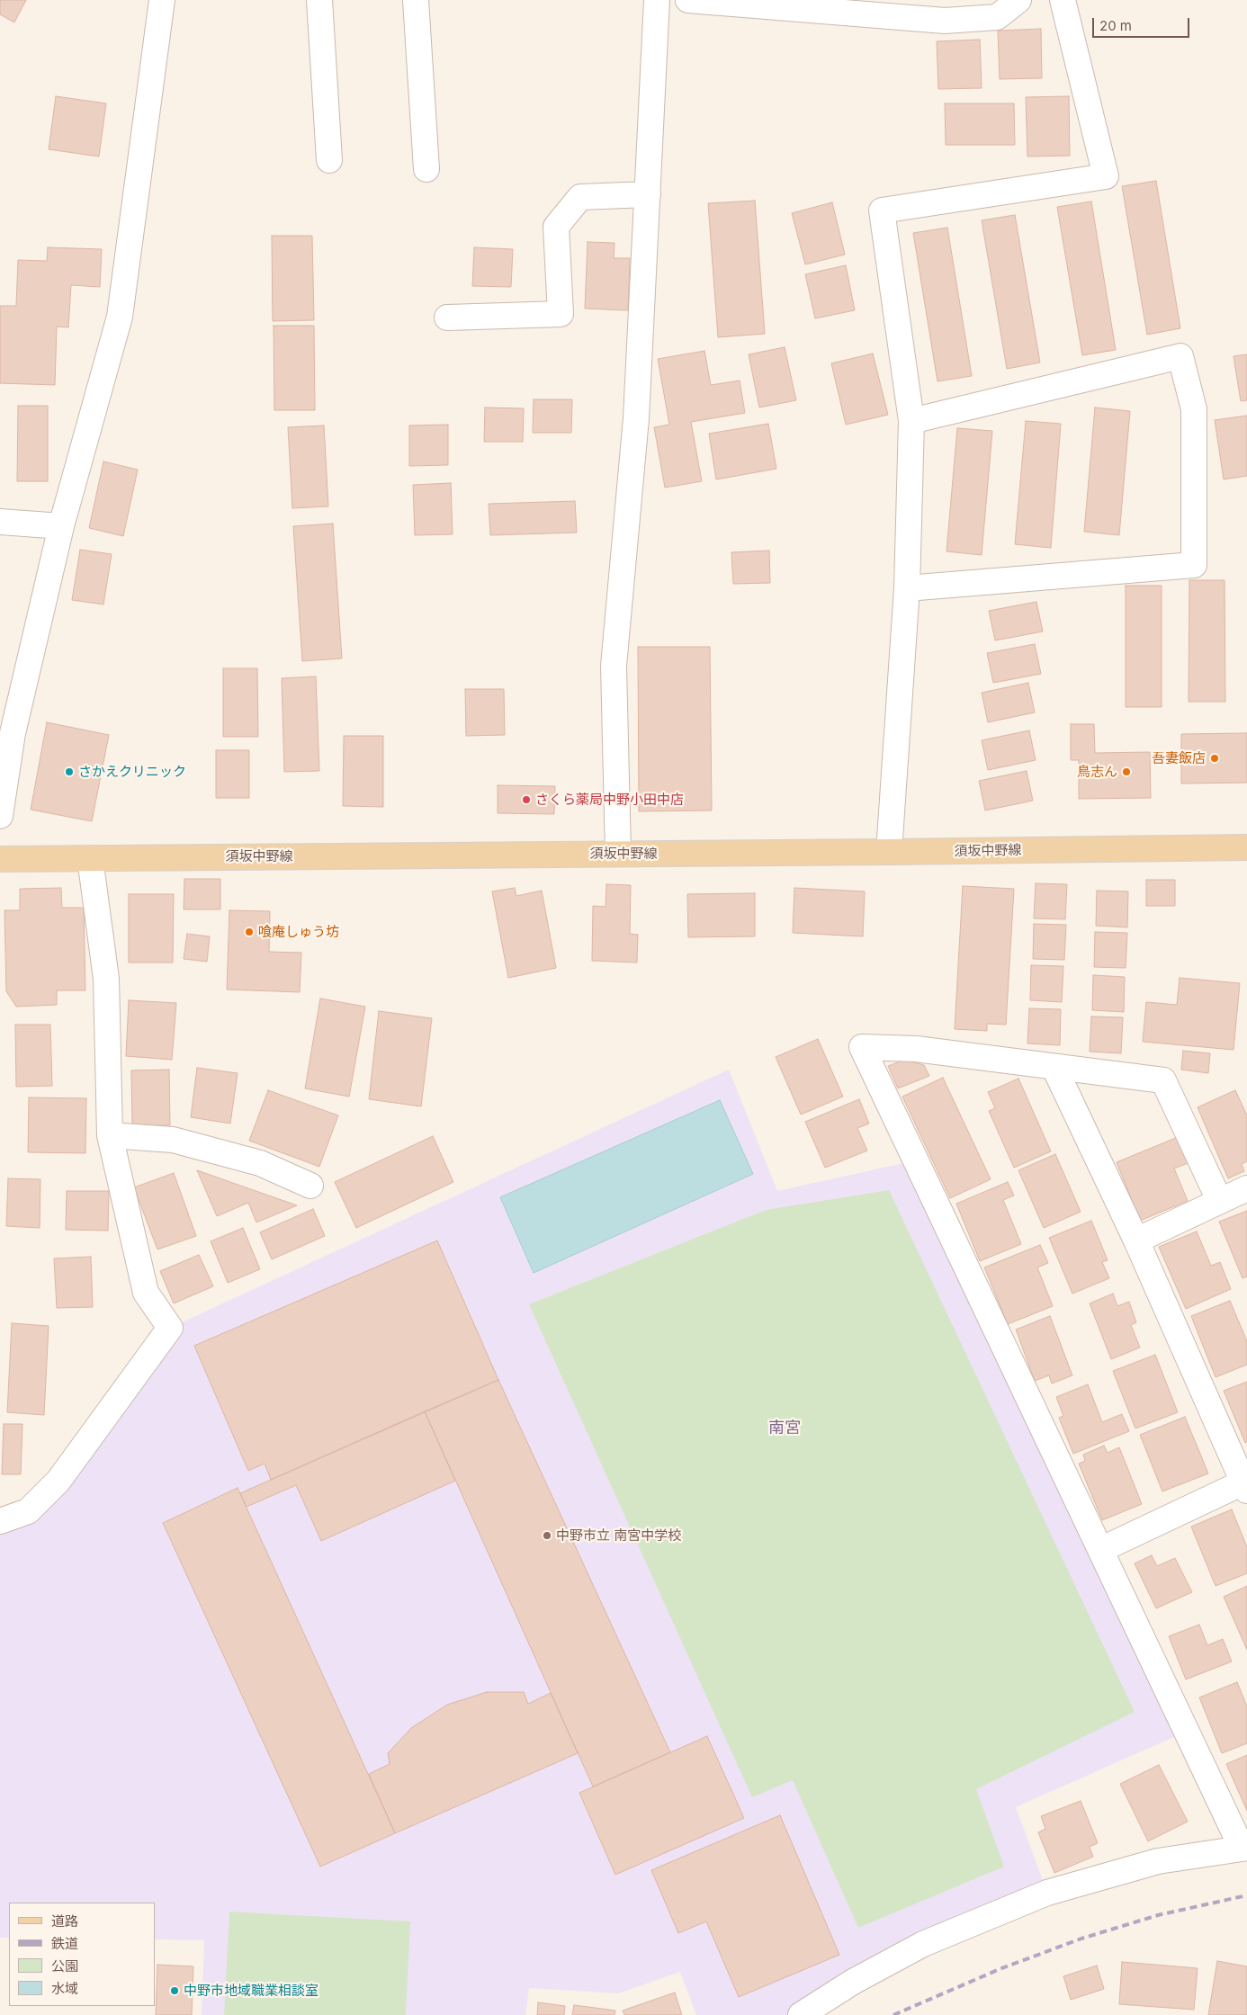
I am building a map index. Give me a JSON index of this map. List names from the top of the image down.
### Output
{
  "streets": {
    "main road": ["須坂中野線"]
  },
  "districts": ["南宮"],
  "places": [
    "吾妻飯店",
    "さかえクリニック",
    "鳥志ん",
    "さくら薬局中野小田中店",
    "喰庵しゅう坊",
    "中野市立 南宮中学校",
    "中野市地域職業相談室"
  ],
  "legend": [
    "道路",
    "鉄道",
    "公園",
    "水域"
  ],
  "scale_bar": "20 m"
}
